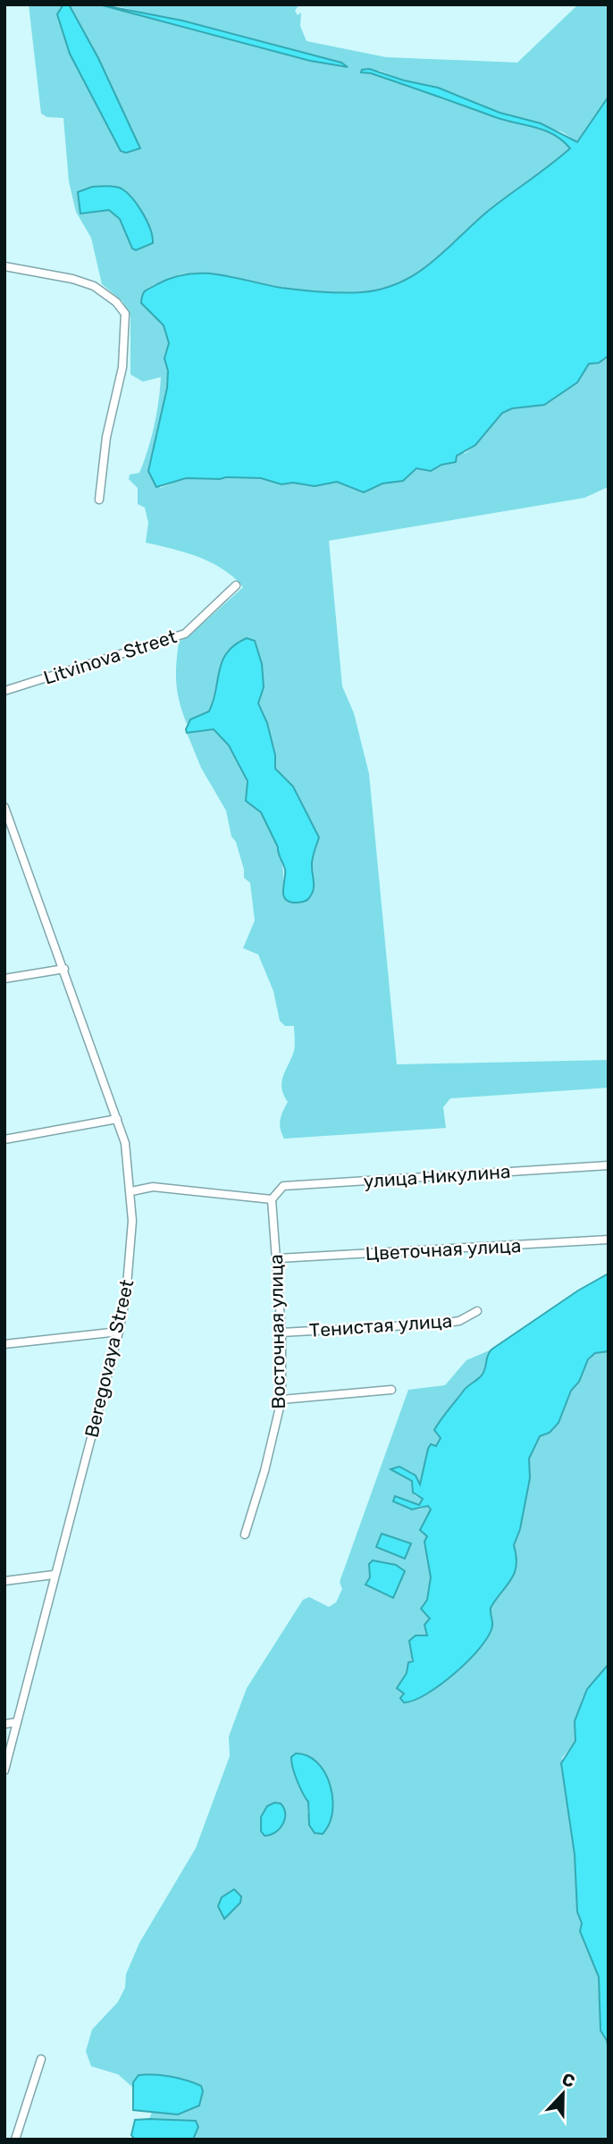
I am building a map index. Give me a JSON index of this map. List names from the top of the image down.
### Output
{
  "streets": {
    "street": [
      "Litvinova Street",
      "улица Никулина",
      "Цветочная улица",
      "Тенистая улица",
      "Восточная улица",
      "Beregovaya Street"
    ]
  },
  "crossings": [
    ["улица Никулина", "Восточная улица"],
    ["Цветочная улица", "Восточная улица"],
    ["Тенистая улица", "Восточная улица"]
  ],
  "north": "top"
}
